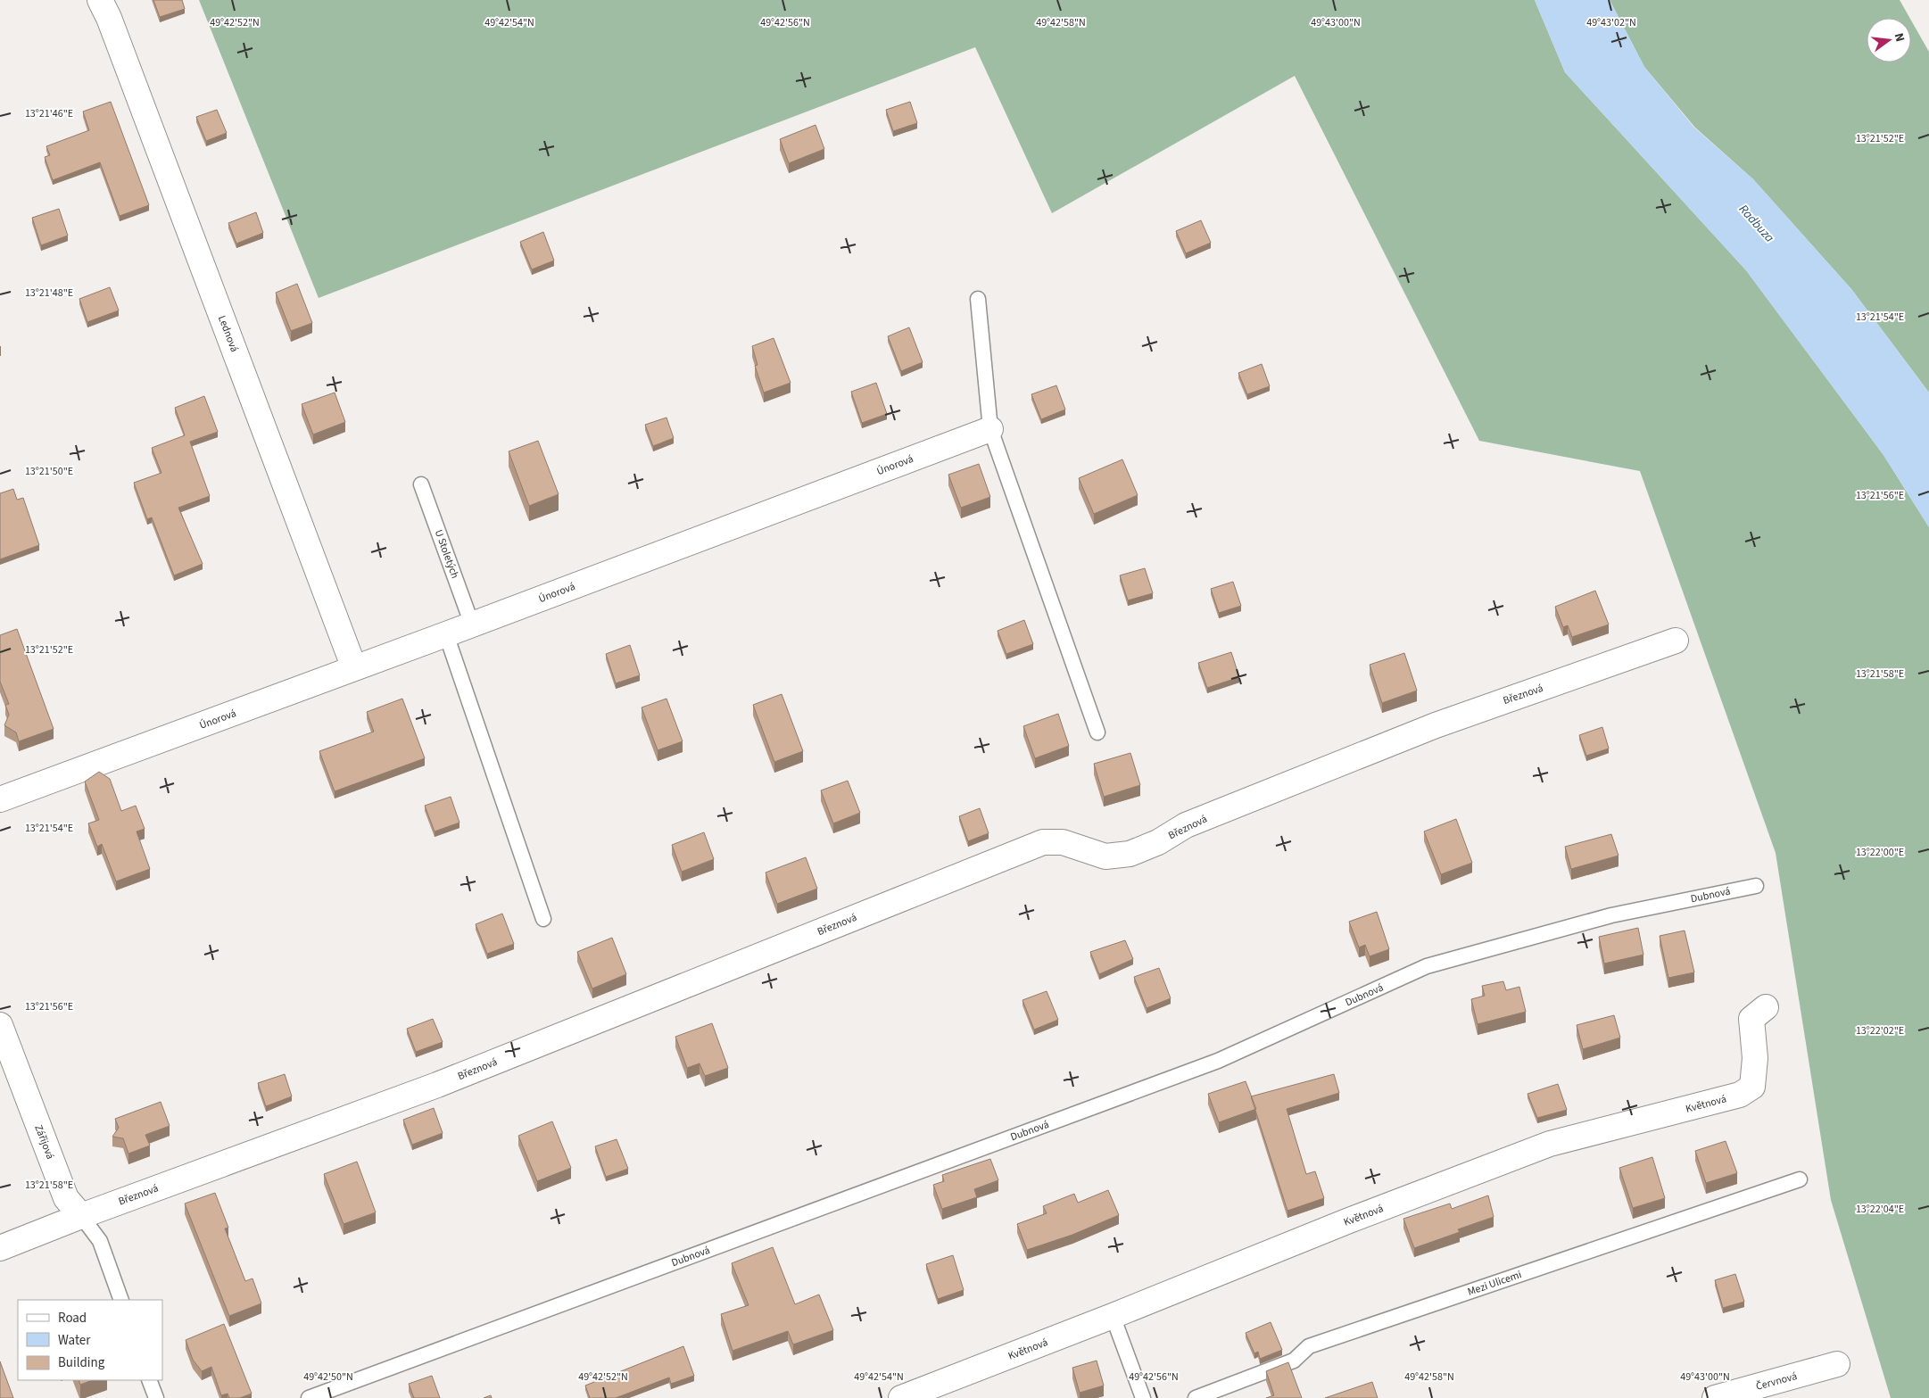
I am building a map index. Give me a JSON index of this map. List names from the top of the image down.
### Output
{
  "streets": {
    "street": [
      "Lednová",
      "Únorová",
      "Březnová",
      "Květnová",
      "Zářijová",
      "Červnová"
    ],
    "lane": ["U Stoletých", "Dubnová", "Mezi Ulicemi"]
  },
  "crossings": [
    ["Lednová", "Únorová"],
    ["Únorová", "U Stoletých"],
    ["Březnová", "Zářijová"]
  ],
  "water": ["Radbuza"],
  "legend": ["Road", "Water", "Building"],
  "north": "right",
  "coordinates": [
    "49°42'52\"N",
    "49°42'54\"N",
    "49°42'56\"N",
    "49°42'58\"N",
    "49°43'00\"N",
    "49°43'02\"N",
    "13°21'46\"E",
    "13°21'52\"E",
    "13°21'48\"E",
    "13°21'54\"E",
    "13°21'50\"E",
    "13°21'56\"E",
    "13°21'58\"E",
    "13°22'00\"E",
    "13°22'02\"E",
    "13°22'04\"E",
    "49°42'50\"N"
  ]
}
